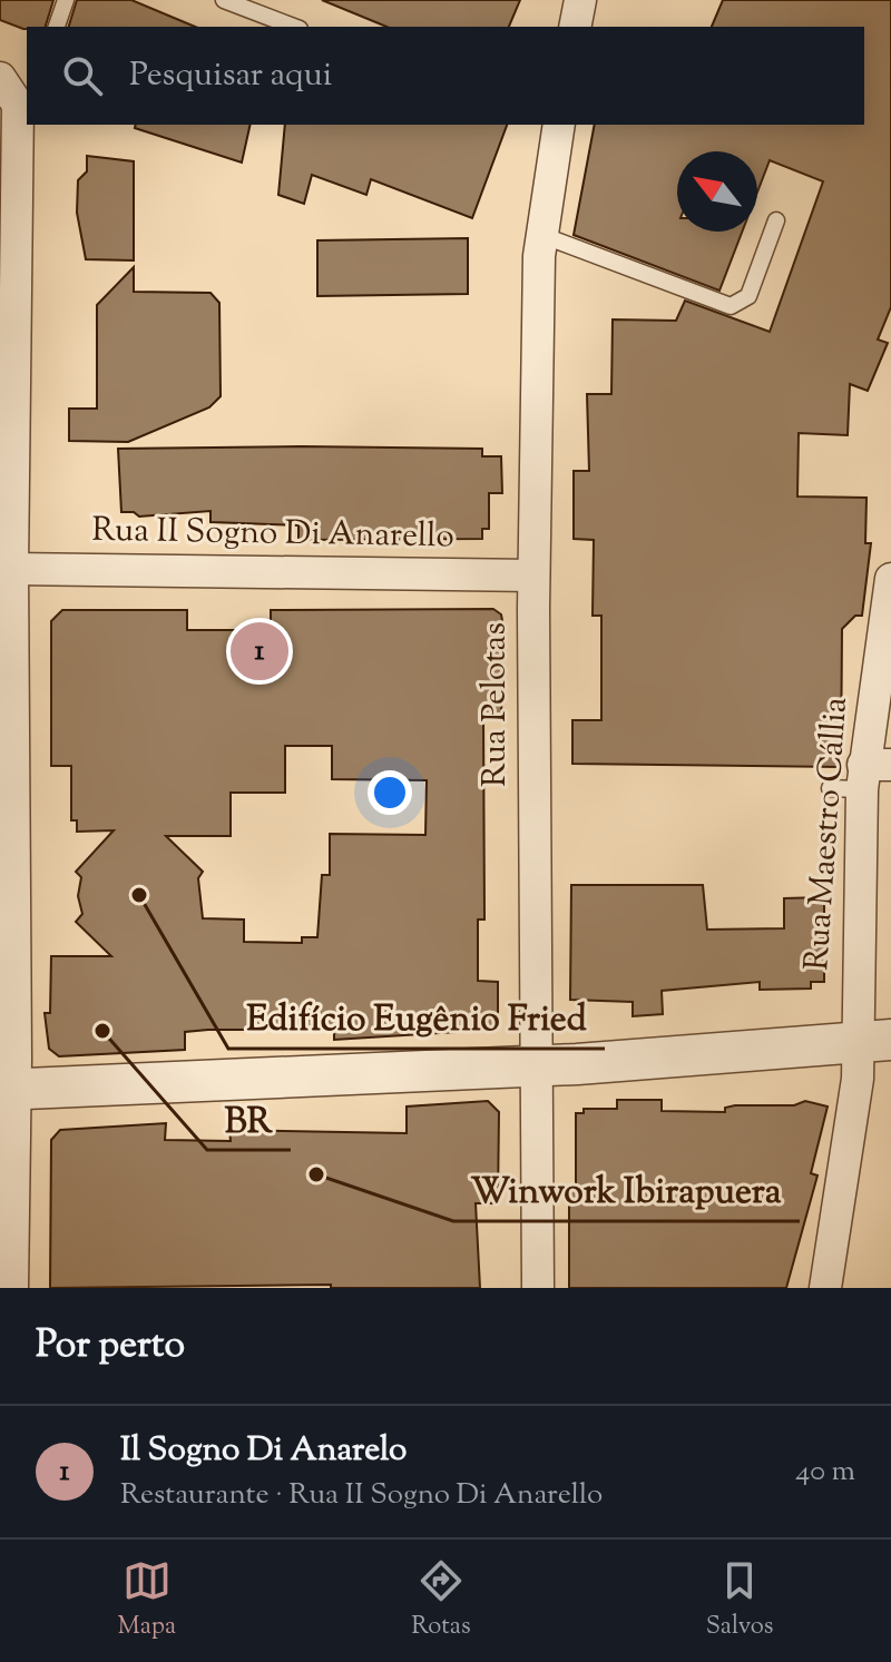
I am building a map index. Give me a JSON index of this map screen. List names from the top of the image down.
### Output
{
  "streets": {
    "street": ["Rua II Sogno Di Anarello", "Rua Pelotas", "Rua Maestro Cállia"]
  },
  "crossings": [
    ["Rua II Sogno Di Anarello", "Rua Pelotas"]
  ],
  "places": ["Edifício Eugênio Fried", "BR", "Winwork Ibirapuera"],
  "north": "top left",
  "page": {
    "search": "Pesquisar aqui",
    "pins": "1",
    "heading": "Por perto",
    "list": [
      {
        "mark": "1",
        "name": "Il Sogno Di Anarelo",
        "note": "Restaurante · Rua II Sogno Di Anarello",
        "value": "40 m"
      }
    ],
    "nav": ["Mapa", "Rotas", "Salvos"]
  }
}
